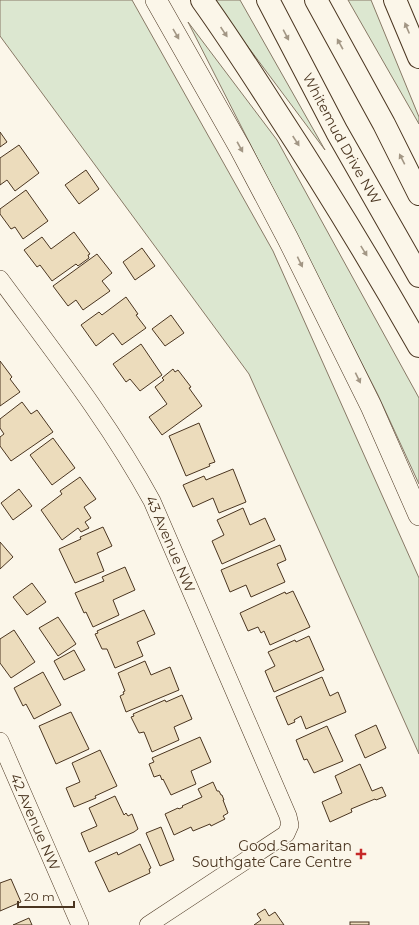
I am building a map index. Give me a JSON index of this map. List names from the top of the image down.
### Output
{
  "streets": {
    "highway": ["Whitemud Drive NW"],
    "street": ["43 Avenue NW", "42 Avenue NW"]
  },
  "places": {
    "health": ["Good Samaritan Southgate Care Centre"]
  },
  "scale_bar": "20 m"
}
